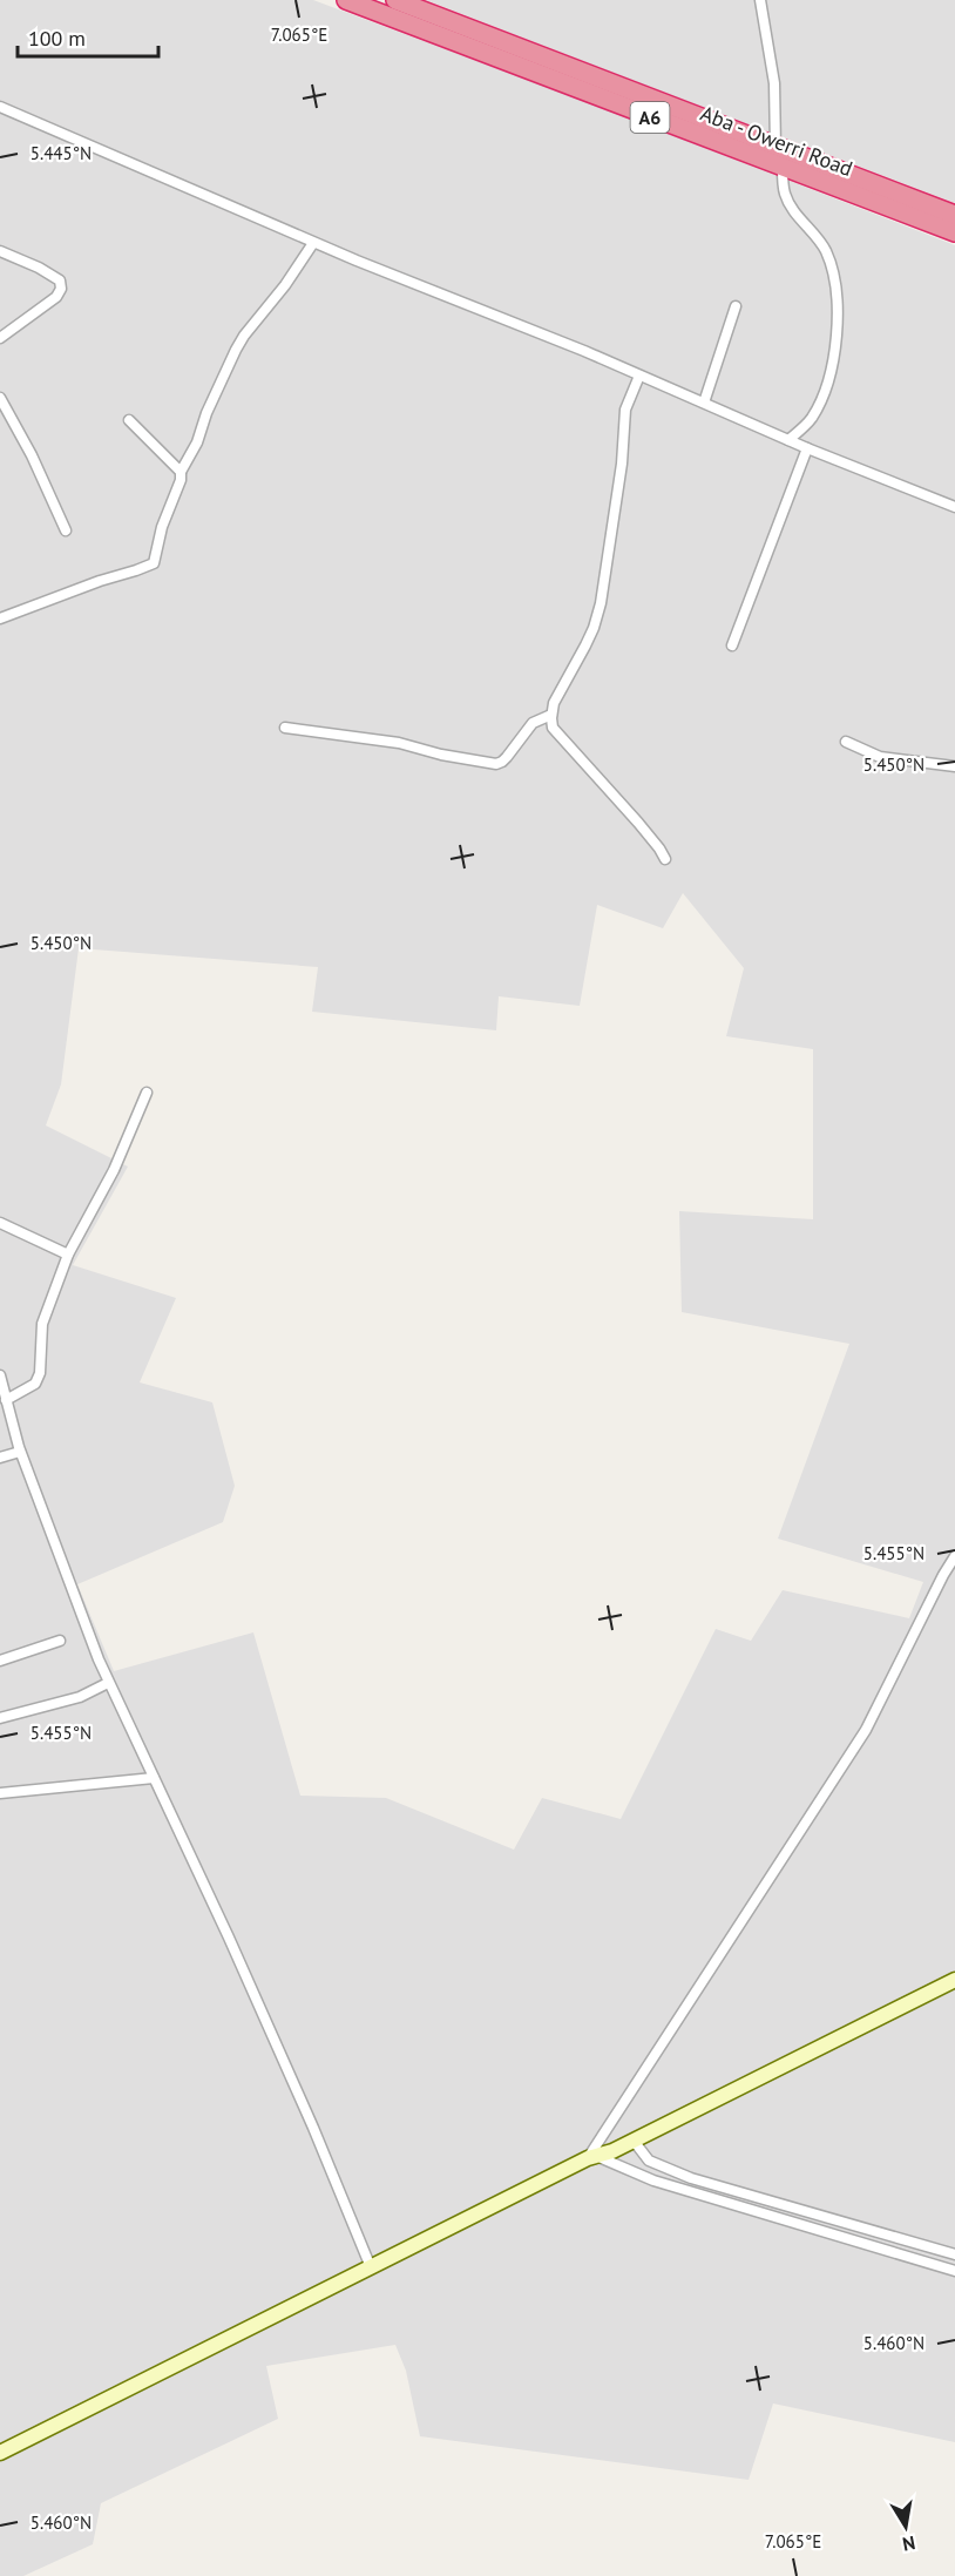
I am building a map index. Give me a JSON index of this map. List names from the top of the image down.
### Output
{
  "streets": {
    "highway": ["A6", "Aba - Owerri Road"]
  },
  "scale_bar": "100 m",
  "north": "bottom",
  "coordinates": [
    "7.065°E",
    "5.445°N",
    "5.450°N",
    "5.455°N",
    "5.460°N"
  ]
}
